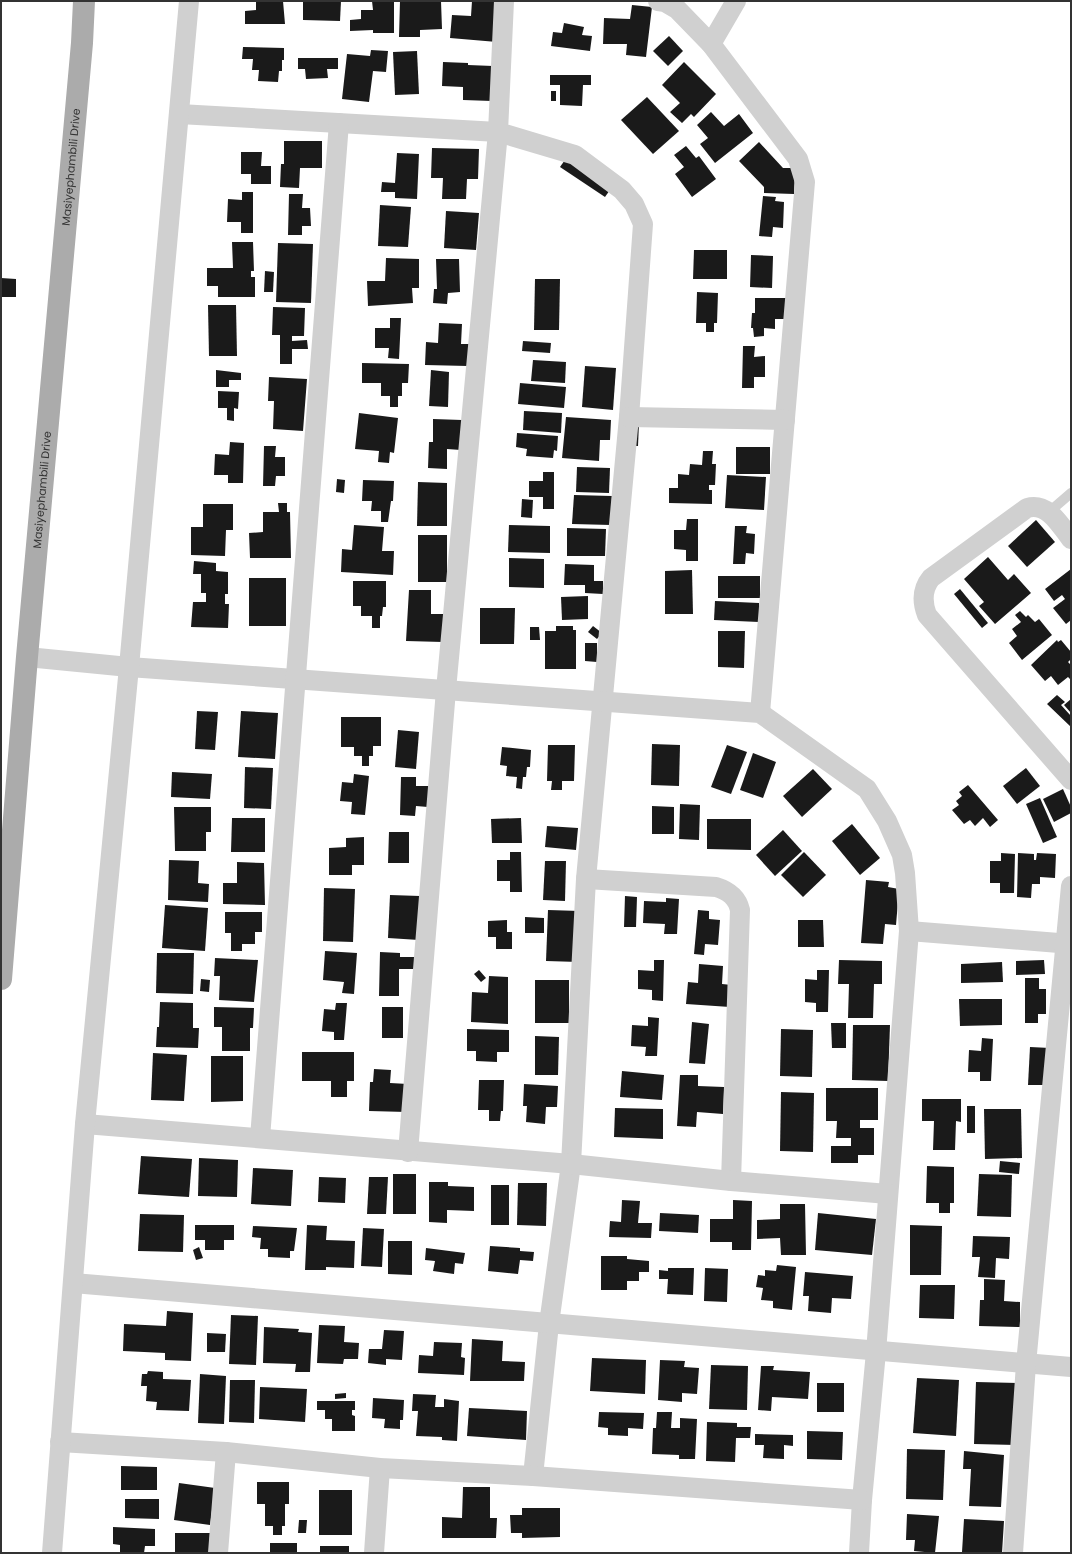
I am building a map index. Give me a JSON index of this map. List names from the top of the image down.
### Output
{
  "streets": {
    "main road": ["Masiyephambili Drive"]
  }
}
